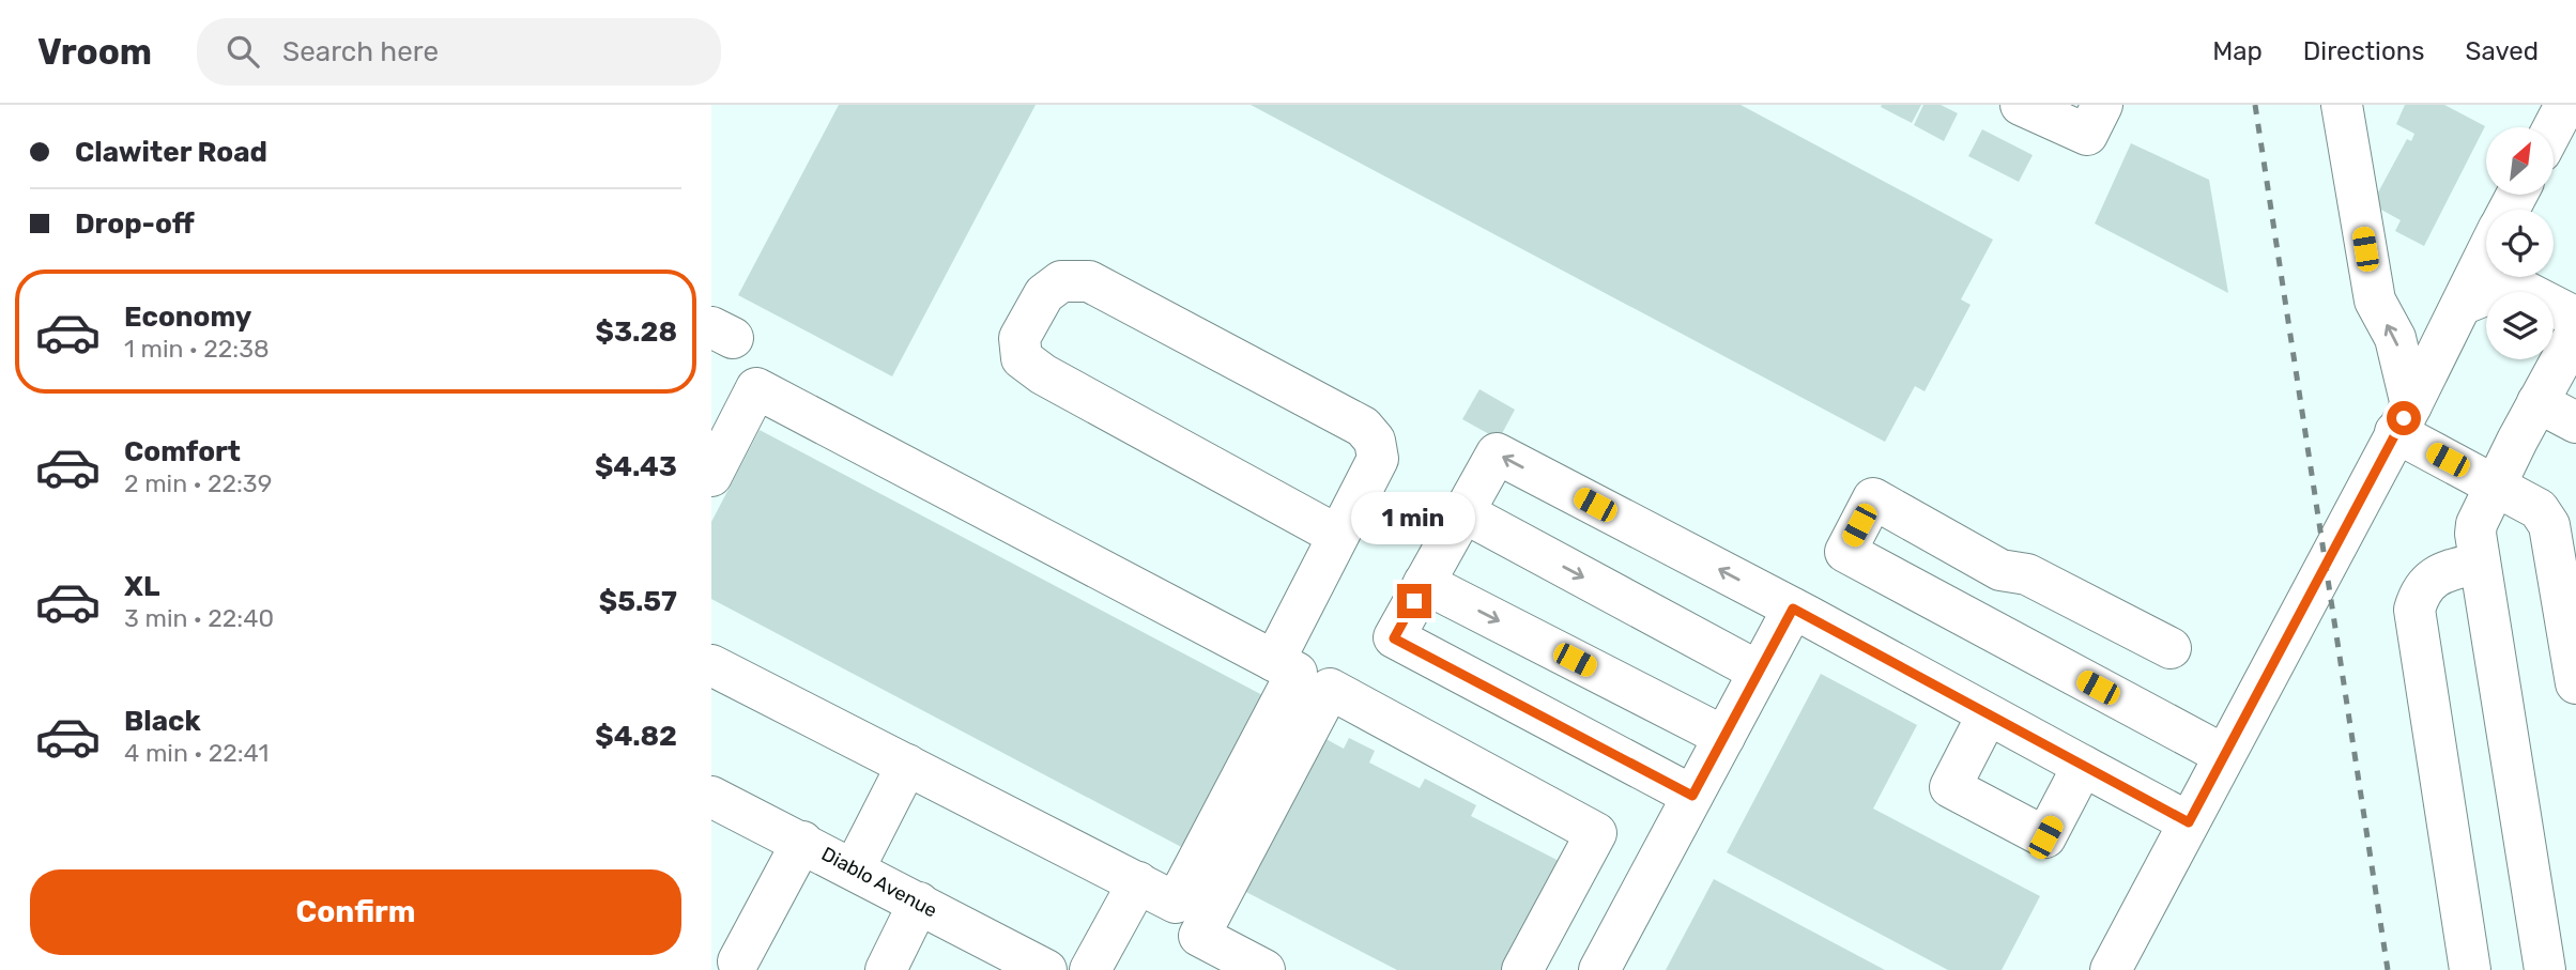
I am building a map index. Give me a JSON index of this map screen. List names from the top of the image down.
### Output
{
  "streets": {
    "street": ["Diablo Avenue"]
  },
  "north": "top right",
  "page": {
    "header": "Vroom",
    "search": "Search here",
    "nav": ["Map", "Directions", "Saved"],
    "banner": ["Clawiter Road", "Drop-off"],
    "list": [
      {
        "name": "Economy",
        "note": "1 min · 22:38",
        "value": "$3.28"
      },
      {
        "name": "Comfort",
        "note": "2 min · 22:39",
        "value": "$4.43"
      },
      {
        "name": "XL",
        "note": "3 min · 22:40",
        "value": "$5.57"
      },
      {
        "name": "Black",
        "note": "4 min · 22:41",
        "value": "$4.82"
      }
    ],
    "bubble": "1 min",
    "buttons": "Confirm"
  }
}
